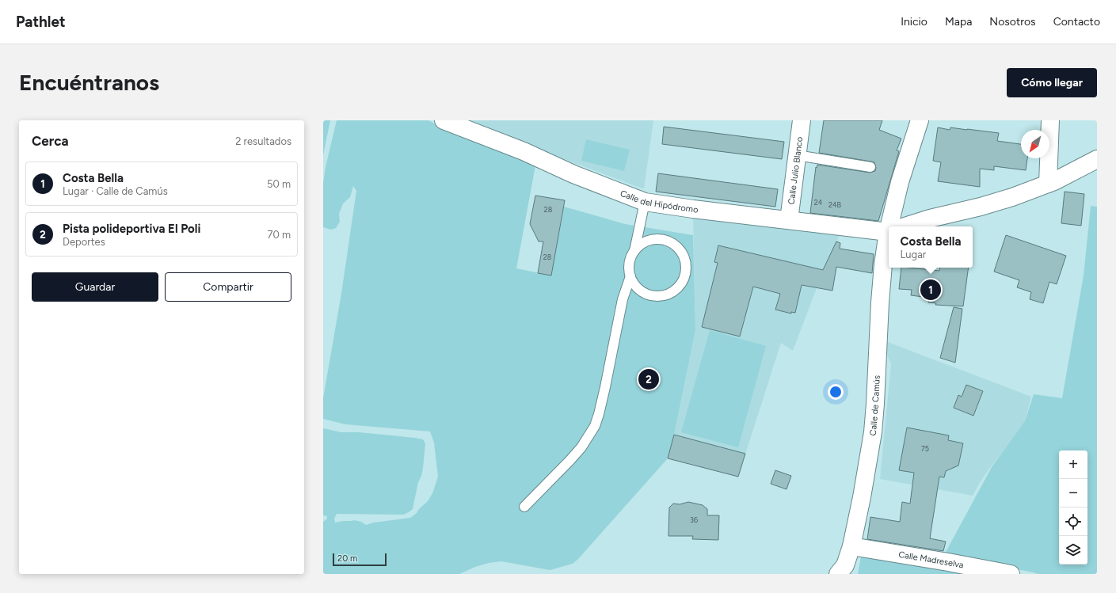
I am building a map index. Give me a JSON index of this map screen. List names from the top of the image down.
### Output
{
  "streets": {
    "street": [
      "Calle Julio Blanco",
      "Calle del Hipódromo",
      "Calle de Camús",
      "Calle Madreselva"
    ]
  },
  "crossings": [
    ["Calle Julio Blanco", "Calle del Hipódromo"],
    ["Calle de Camús", "Calle Madreselva"]
  ],
  "house_numbers": [
    "24",
    "24B",
    "28",
    "28",
    "75",
    "36"
  ],
  "scale_bar": "20 m",
  "north": "bottom left",
  "page": {
    "header": "Pathlet",
    "nav": [
      "Inicio",
      "Mapa",
      "Nosotros",
      "Contacto"
    ],
    "buttons": [
      "Cómo llegar",
      ["Guardar", "Compartir"]
    ],
    "title": "Encuéntranos",
    "heading": ["Cerca", "2 resultados"],
    "list": [
      {
        "mark": "1",
        "name": "Costa Bella",
        "note": "Lugar · Calle de Camús",
        "value": "50 m"
      },
      {
        "mark": "2",
        "name": "Pista polideportiva El Poli",
        "note": "Deportes",
        "value": "70 m"
      }
    ],
    "popup": ["Costa Bella", "Lugar"],
    "pins": ["1", "2"],
    "map_buttons": ["+", "−"],
    "scale": "20 m"
  }
}
